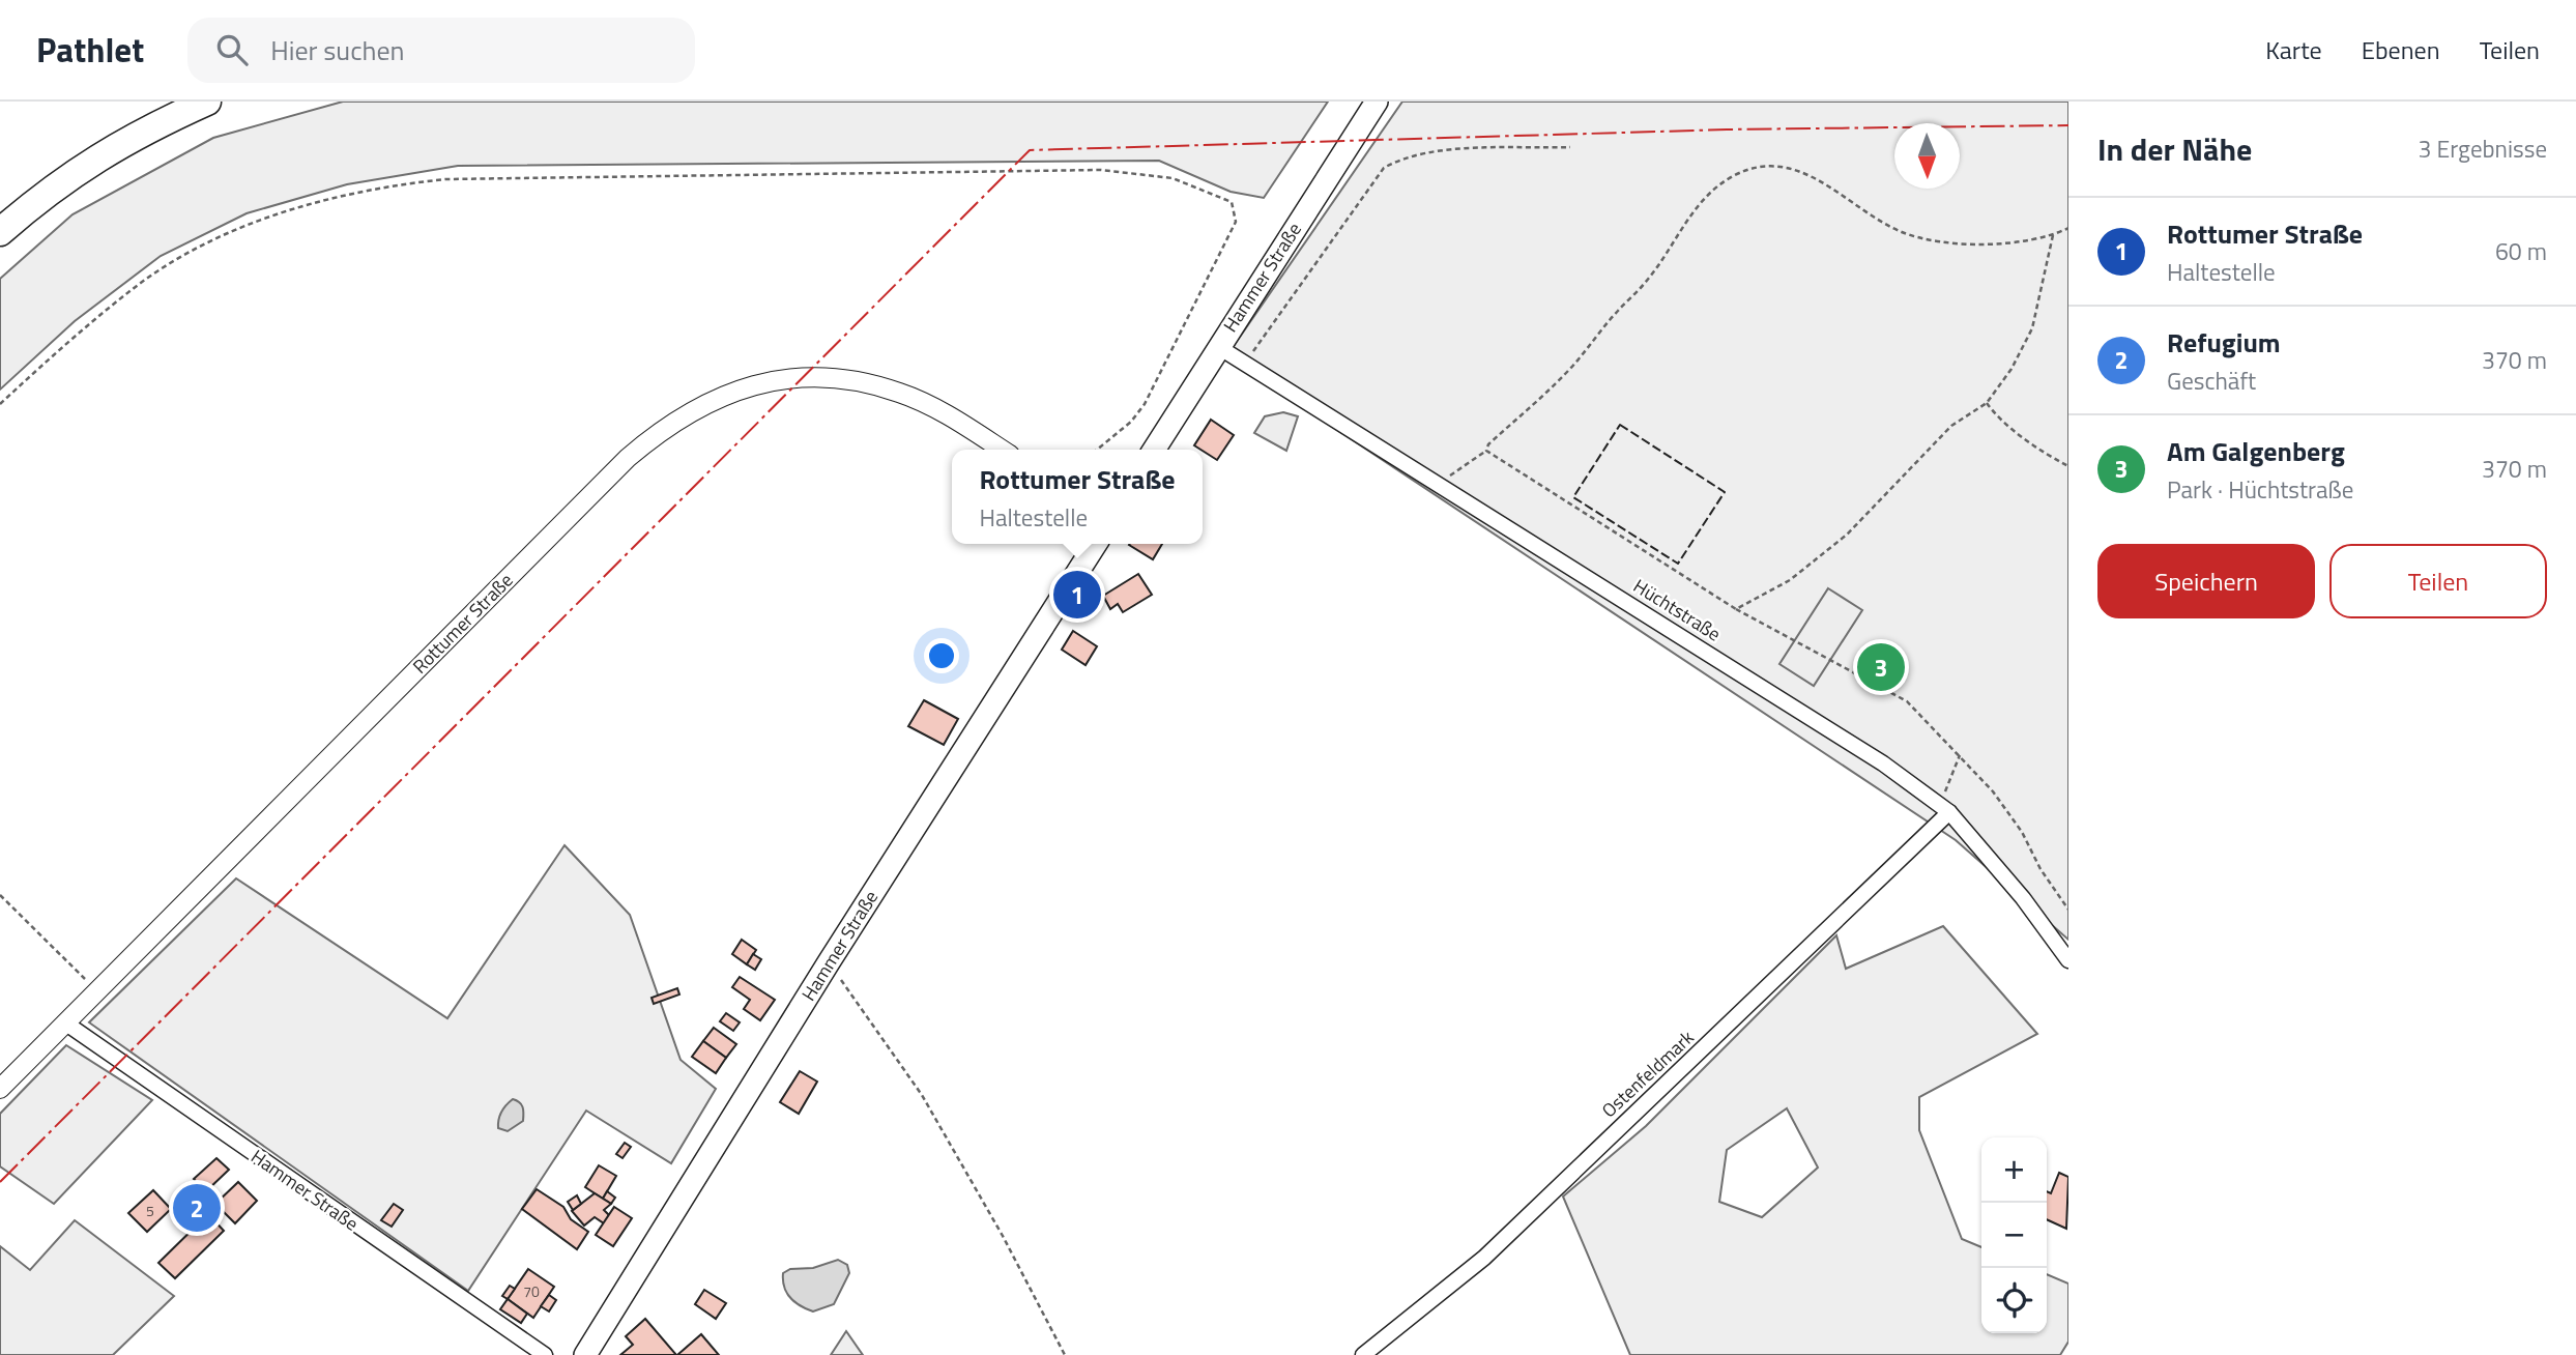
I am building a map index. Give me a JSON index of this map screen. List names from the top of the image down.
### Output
{
  "streets": {
    "main road": ["Hammer Straße"],
    "street": ["Hüchtstraße", "Rottumer Straße", "Ostenfeldmark"]
  },
  "crossings": [
    ["Hammer Straße", "Hüchtstraße"],
    ["Hammer Straße", "Rottumer Straße"],
    ["Hüchtstraße", "Ostenfeldmark"]
  ],
  "house_numbers": ["5", "70"],
  "north": "bottom",
  "page": {
    "header": "Pathlet",
    "search": "Hier suchen",
    "nav": ["Karte", "Ebenen", "Teilen"],
    "heading": ["In der Nähe", "3 Ergebnisse"],
    "list": [
      {
        "mark": "1",
        "name": "Rottumer Straße",
        "note": "Haltestelle",
        "value": "60 m"
      },
      {
        "mark": "2",
        "name": "Refugium",
        "note": "Geschäft",
        "value": "370 m"
      },
      {
        "mark": "3",
        "name": "Am Galgenberg",
        "note": "Park · Hüchtstraße",
        "value": "370 m"
      }
    ],
    "popup": ["Rottumer Straße", "Haltestelle"],
    "buttons": ["Speichern", "Teilen"],
    "pins": ["1", "3", "2"],
    "map_buttons": ["+", "−"]
  }
}
